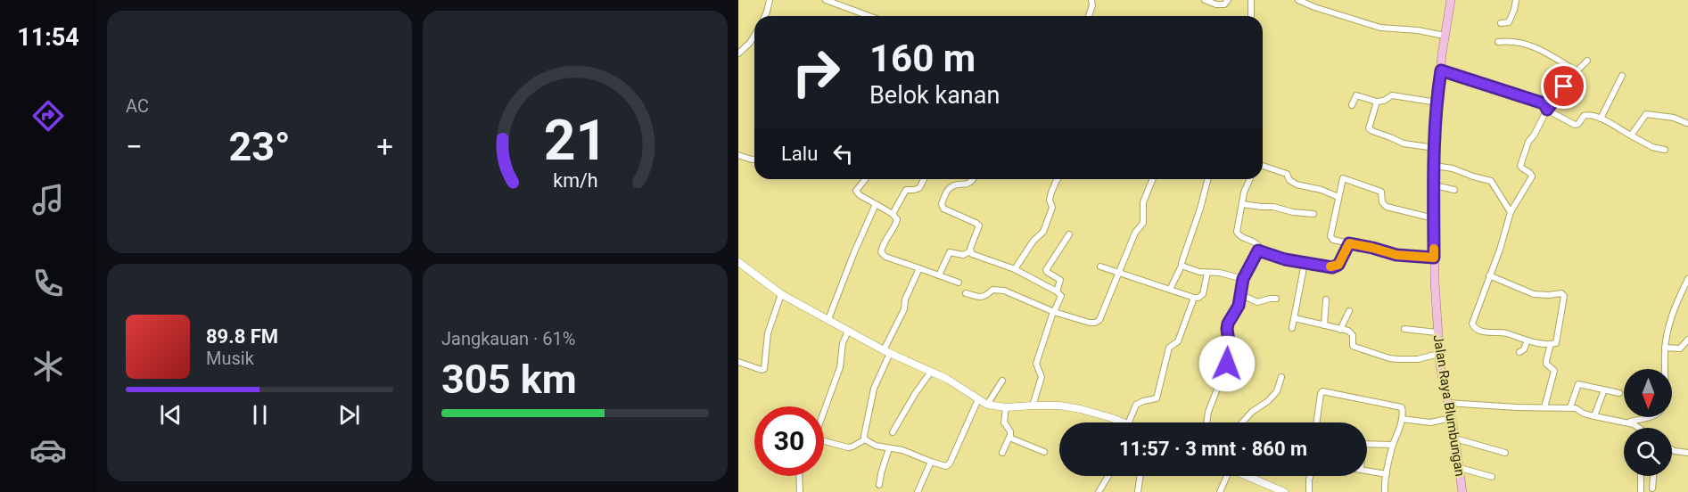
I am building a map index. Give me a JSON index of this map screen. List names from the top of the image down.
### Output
{
  "streets": {
    "main road": ["Jalan Raya Blumbungan"]
  },
  "north": "bottom",
  "page": {
    "tabs": "11:54",
    "tile": [
      "AC",
      ["Jangkauan · 61%", "305 km"]
    ],
    "turn": ["160 m", "Belok kanan"],
    "heat": ["−", "23°", "+"],
    "then": "Lalu",
    "song": ["89.8 FM", "Musik"],
    "limit": "30",
    "trip": "11:57 · 3 mnt · 860 m",
    "gauge": ["21", "km/h"]
  }
}
